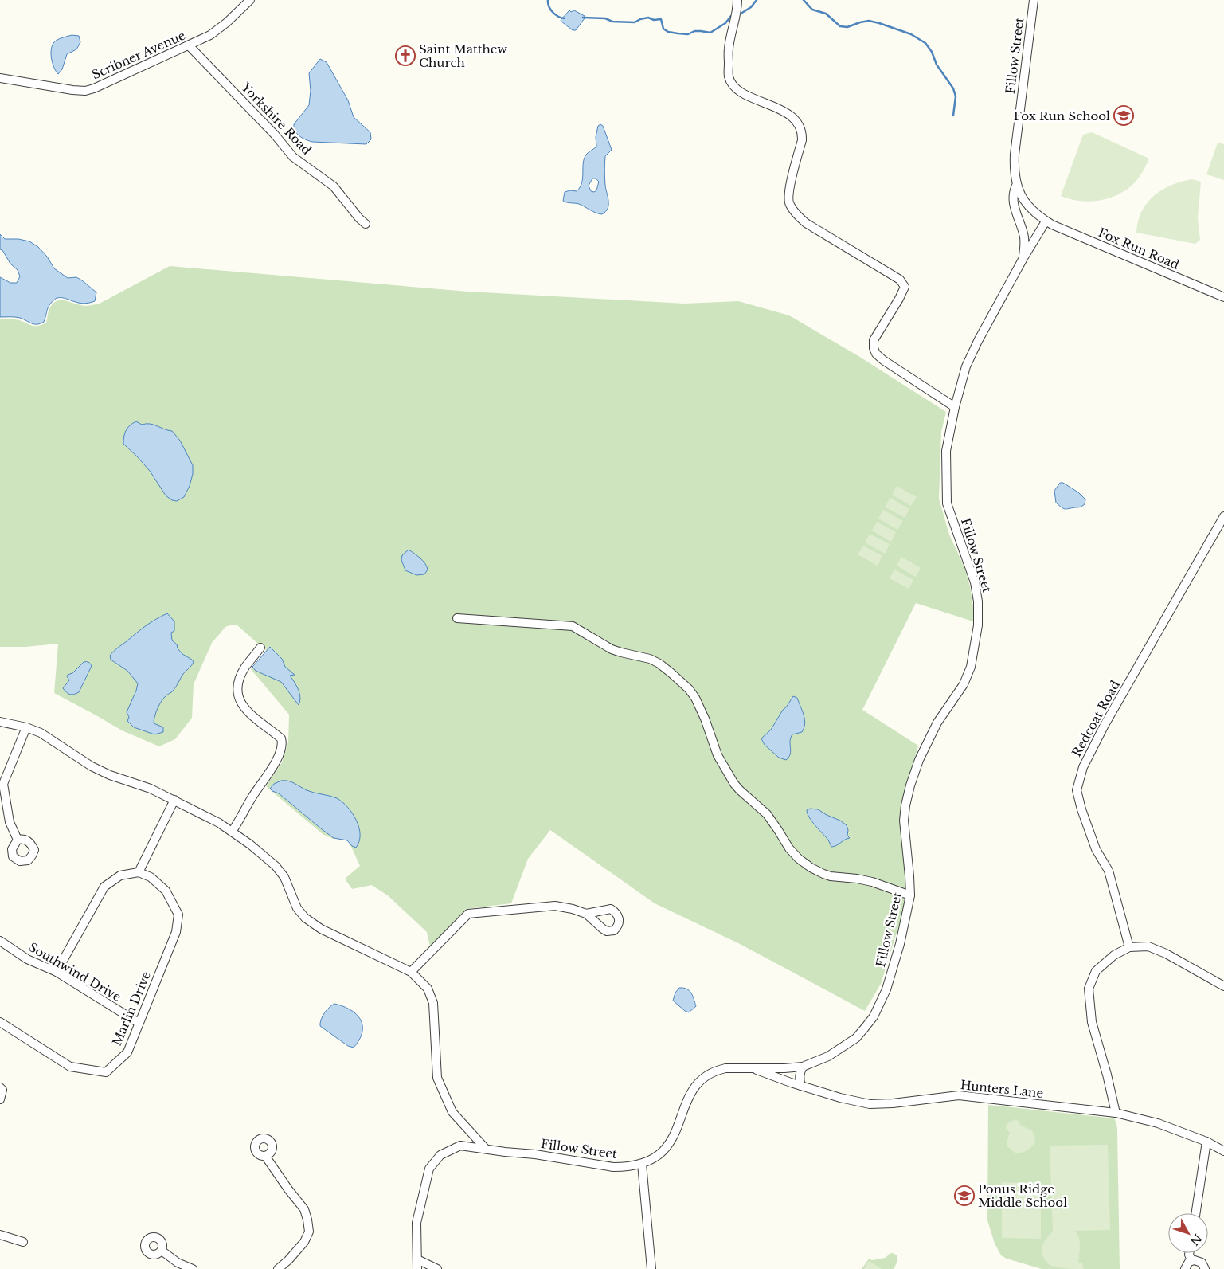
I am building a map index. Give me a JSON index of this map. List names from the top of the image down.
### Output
{
  "streets": {
    "street": [
      "Scribner Avenue",
      "Fillow Street",
      "Yorkshire Road",
      "Fox Run Road",
      "Redcoat Road",
      "Southwind Drive",
      "Marlin Drive",
      "Hunters Lane"
    ]
  },
  "crossings": [
    ["Scribner Avenue", "Yorkshire Road"],
    ["Fillow Street", "Fox Run Road"],
    ["Fillow Street", "Hunters Lane"],
    ["Southwind Drive", "Marlin Drive"]
  ],
  "places": {
    "church": ["Saint Matthew Church"],
    "school or university": ["Fox Run School", "Ponus Ridge Middle School"]
  },
  "north": "bottom right"
}
